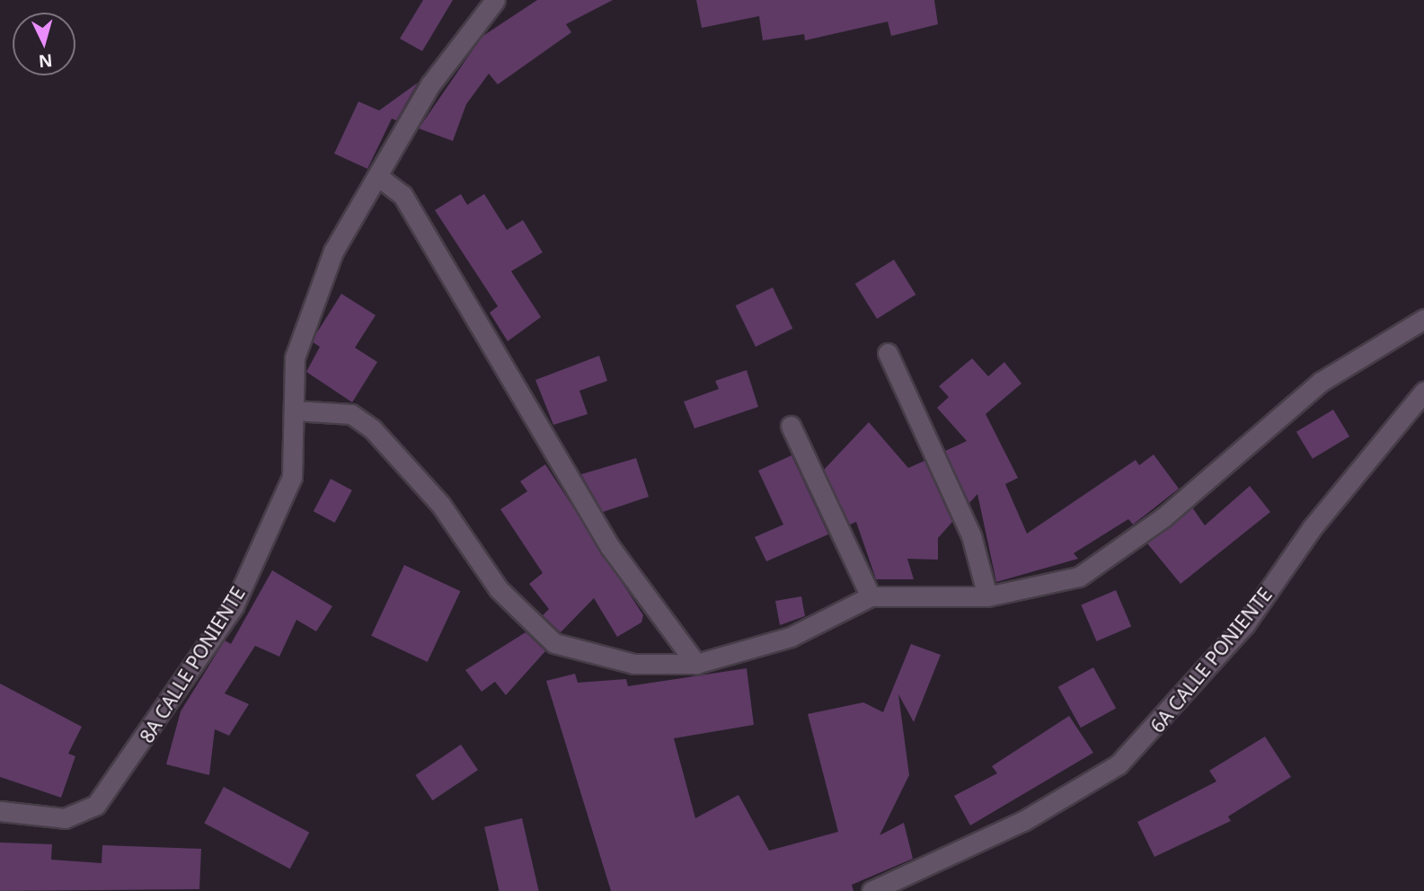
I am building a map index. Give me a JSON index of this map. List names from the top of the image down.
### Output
{
  "streets": {
    "street": ["6A CALLE PONIENTE", "8A CALLE PONIENTE"]
  },
  "north": "bottom"
}
